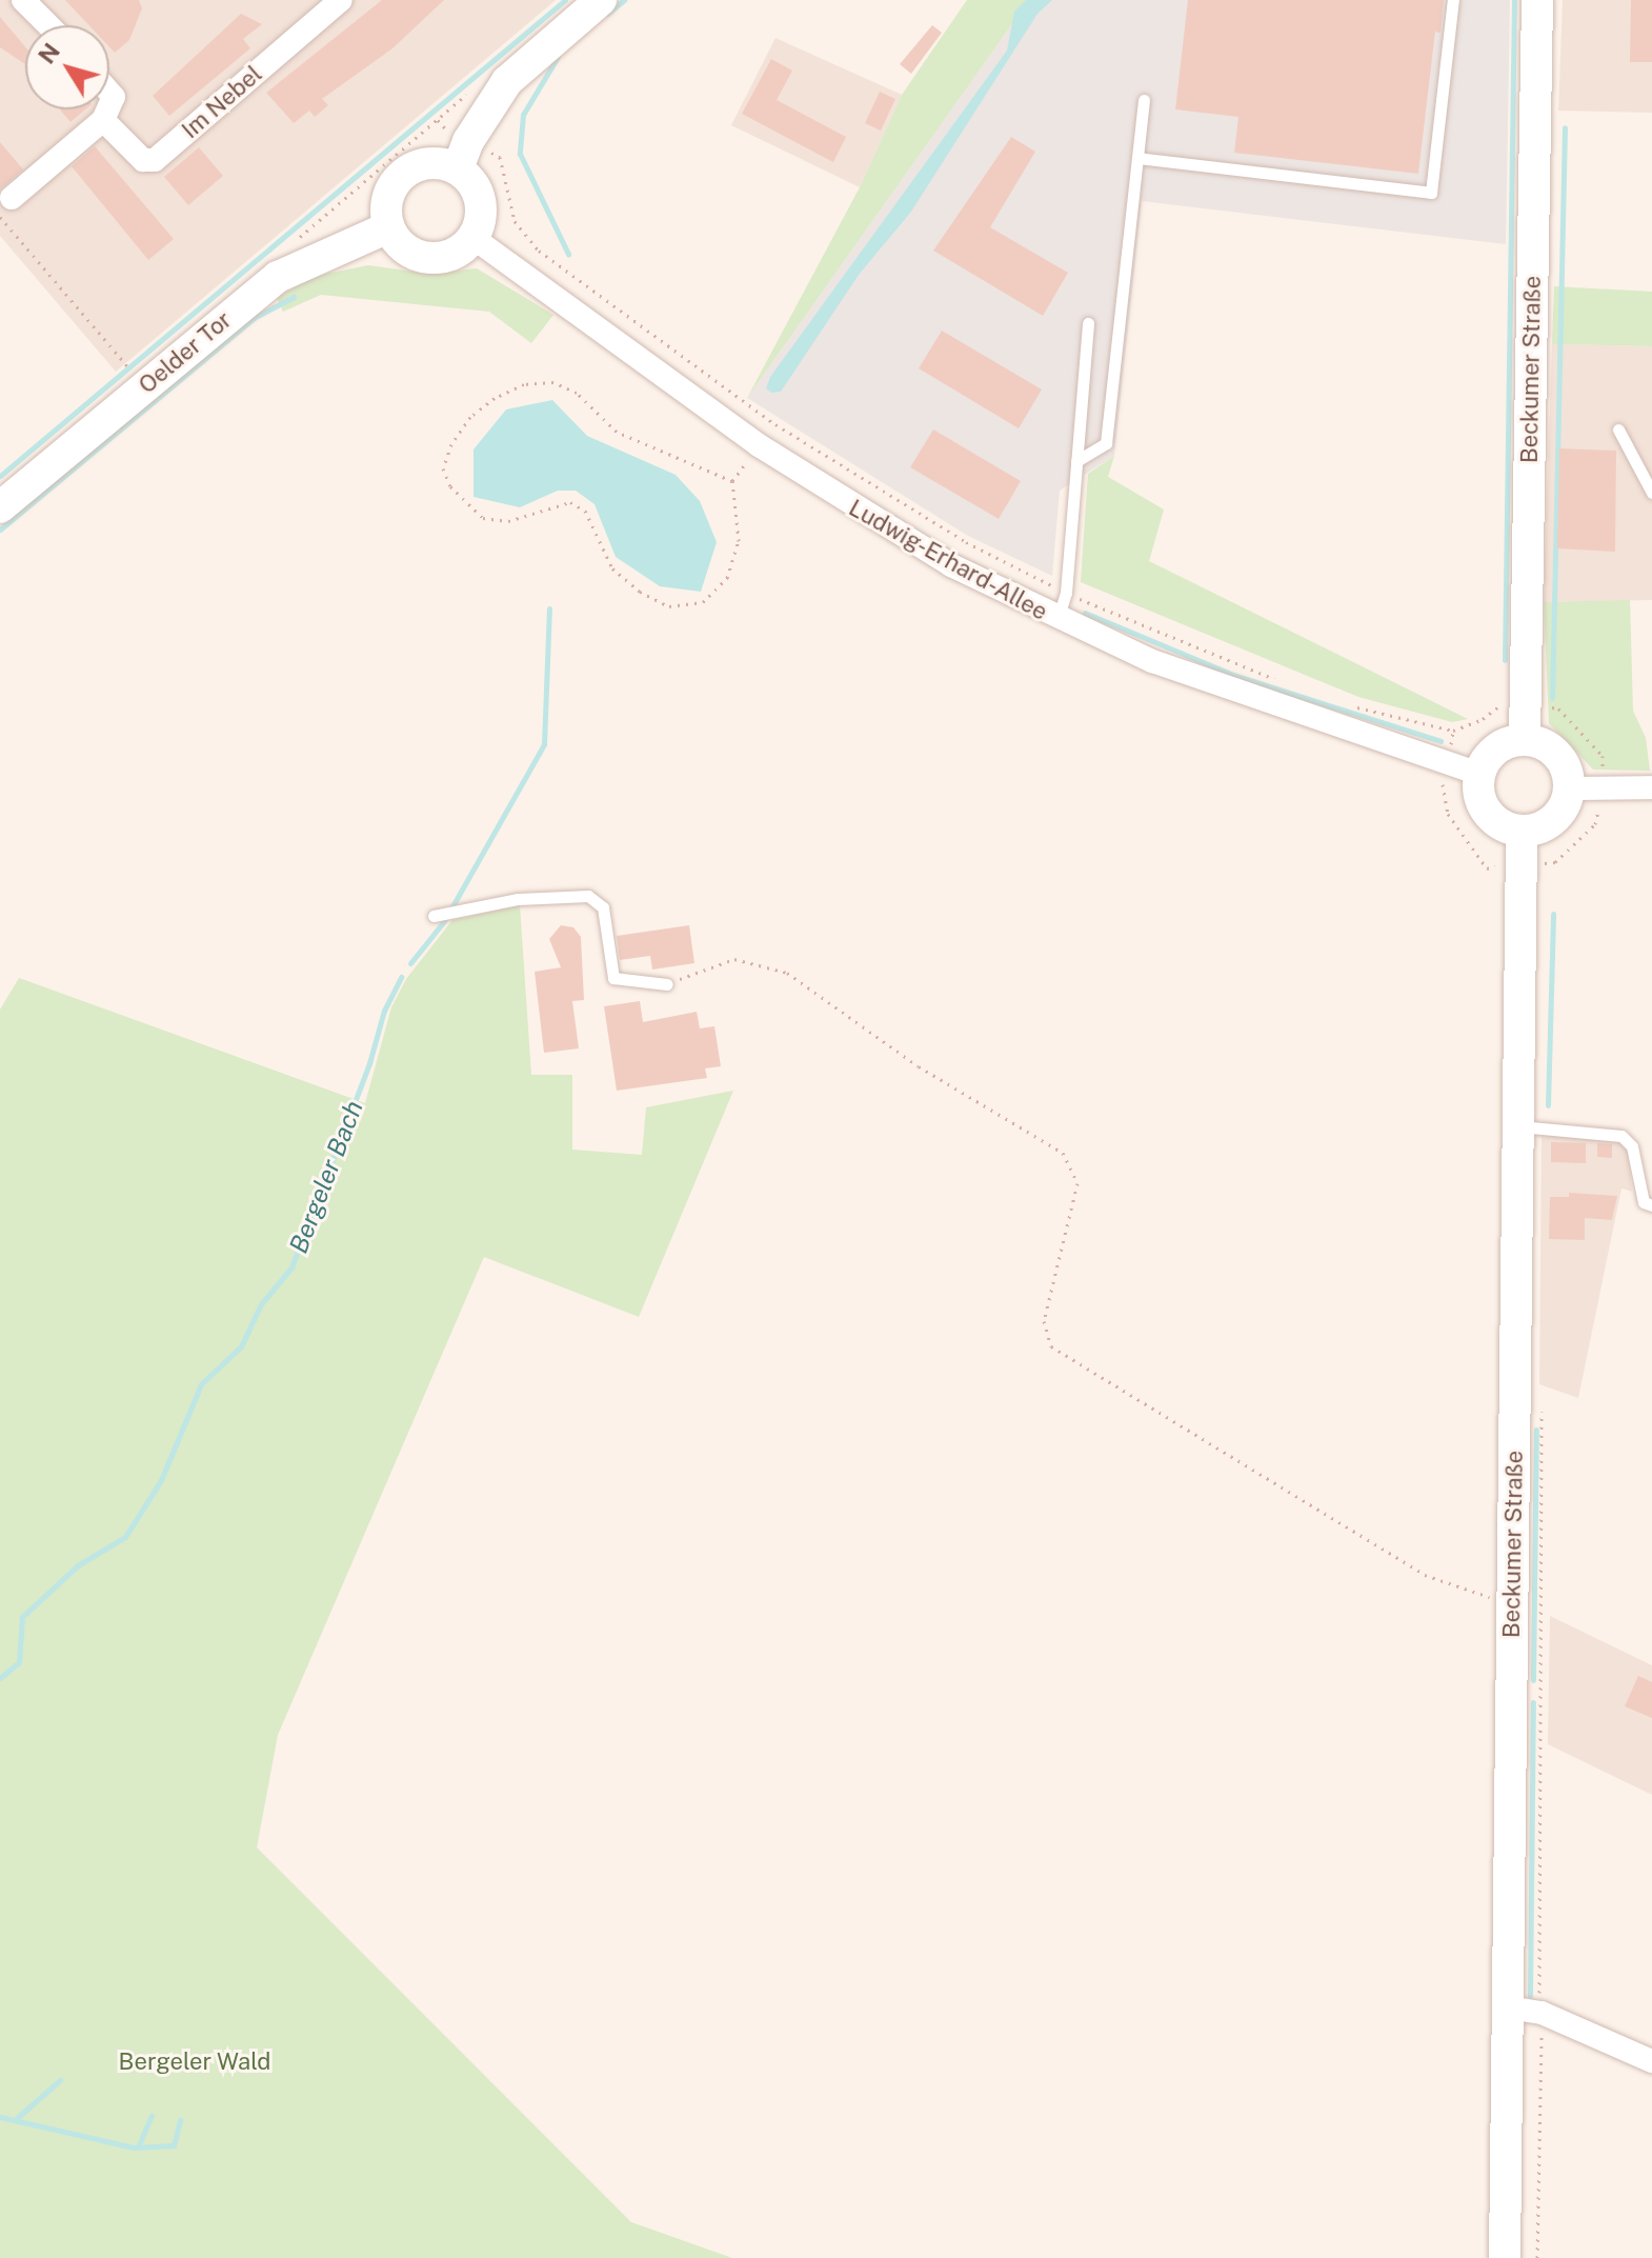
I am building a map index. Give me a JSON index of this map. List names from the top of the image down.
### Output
{
  "streets": {
    "main road": ["Oelder Tor", "Beckumer Straße"],
    "street": ["Im Nebel", "Ludwig-Erhard-Allee"]
  },
  "crossings": [
    ["Oelder Tor", "Ludwig-Erhard-Allee"],
    ["Beckumer Straße", "Ludwig-Erhard-Allee"]
  ],
  "water": ["Bergeler Bach"],
  "parks": ["Bergeler Wald"],
  "north": "top left"
}
